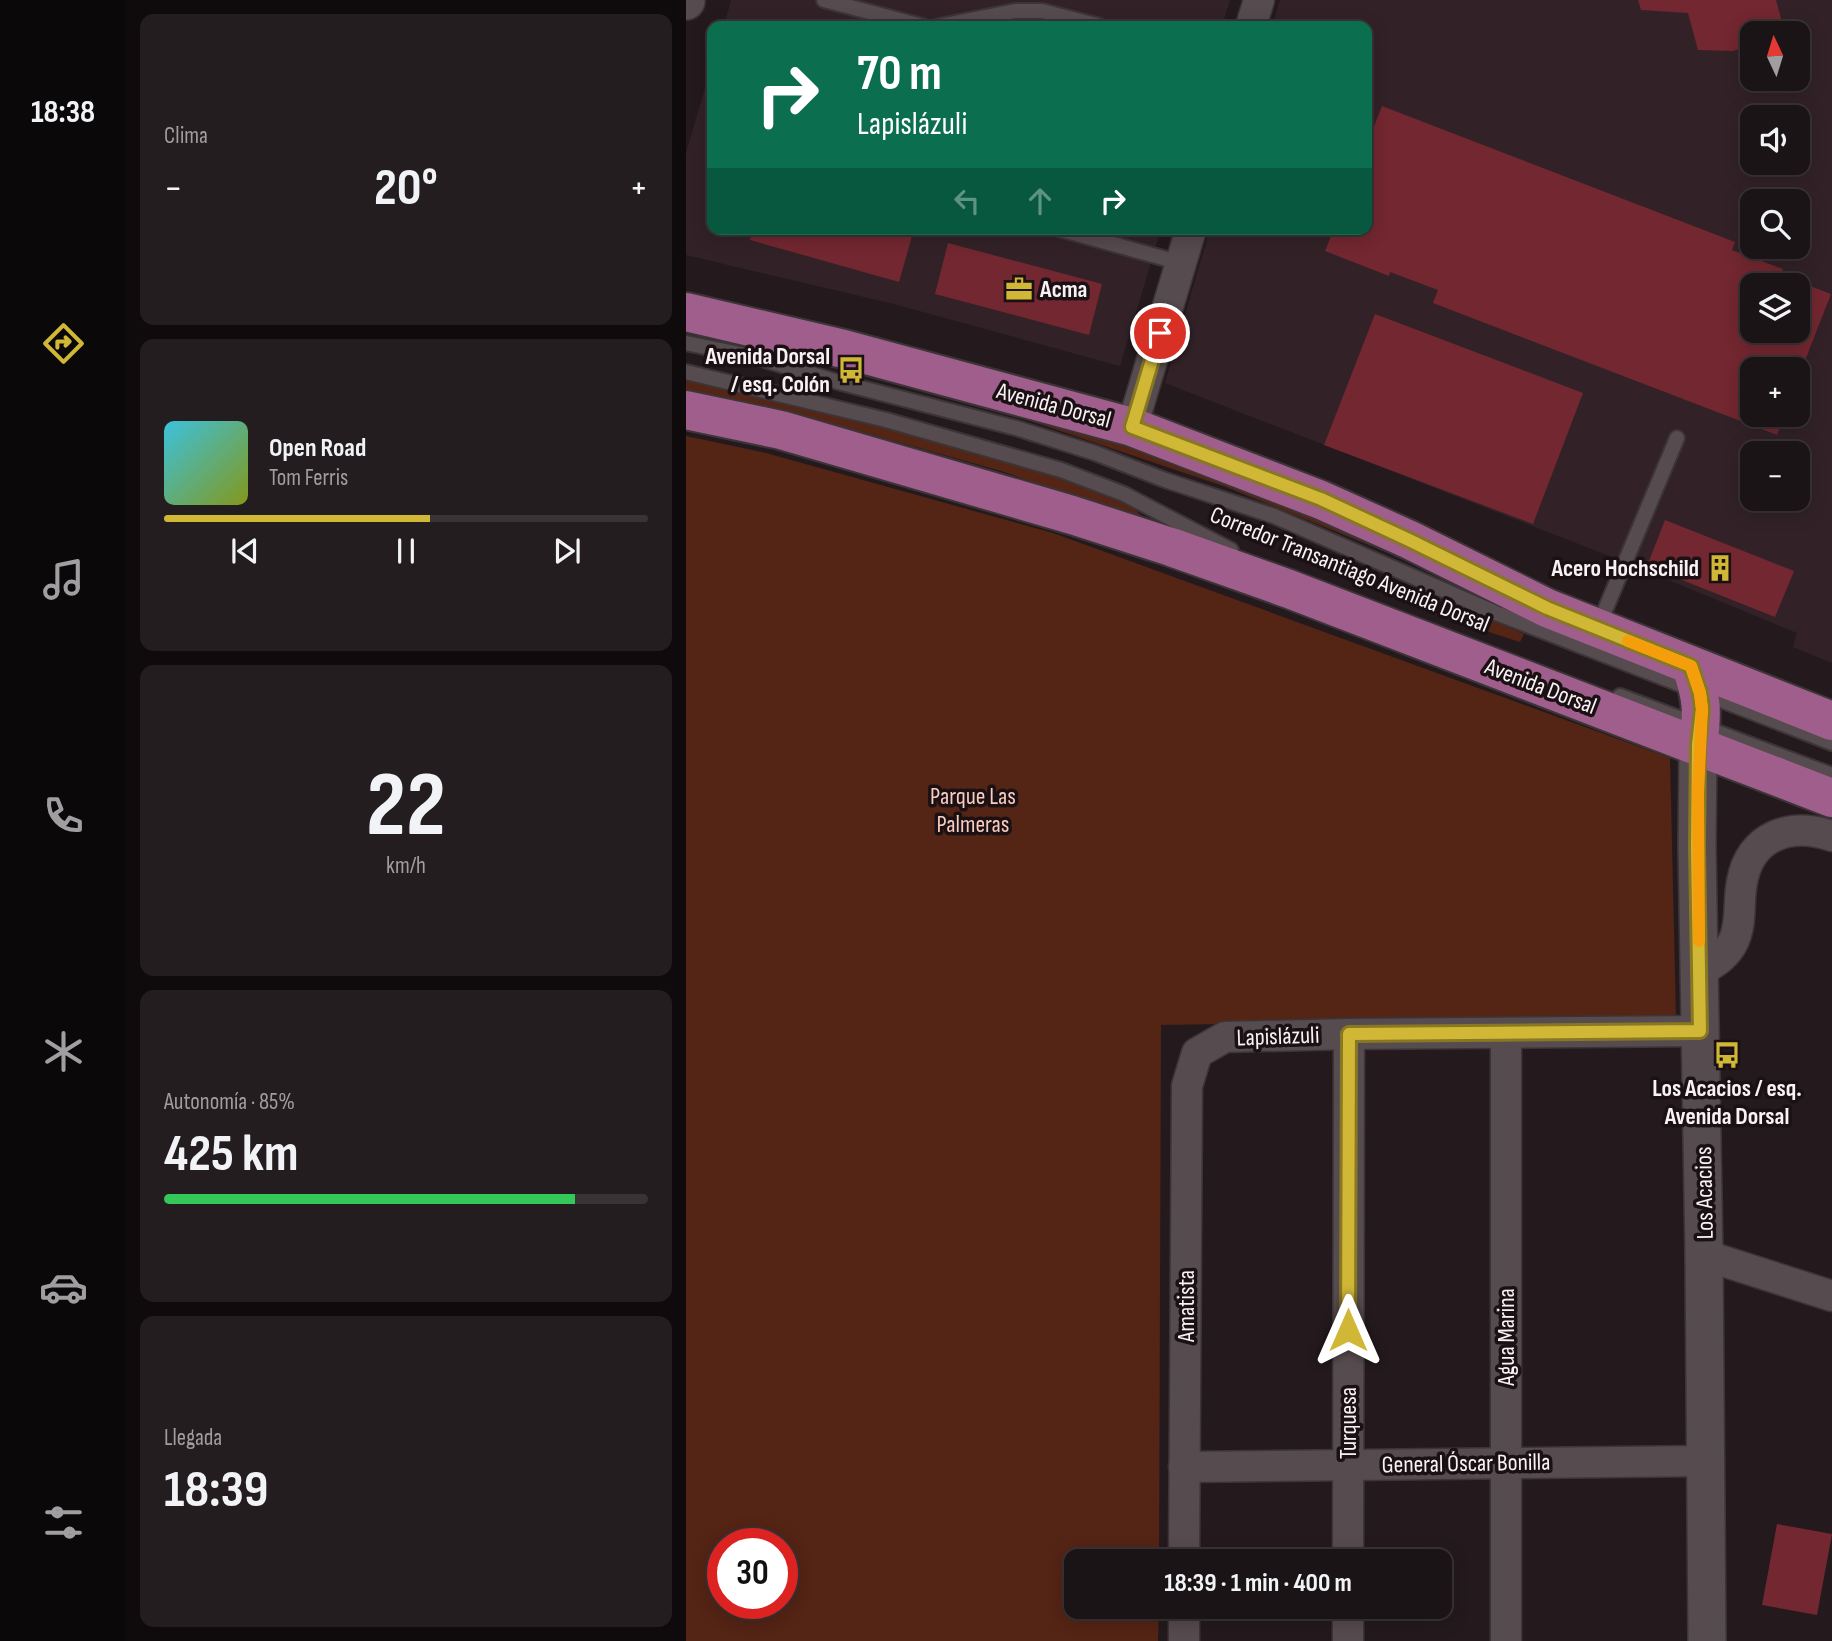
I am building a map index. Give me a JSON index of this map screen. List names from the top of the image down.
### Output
{
  "streets": {
    "main road": ["Avenida Dorsal"],
    "street": [
      "Lapislázuli",
      "Los Acacios",
      "Amatista",
      "Agua Marina",
      "Turquesa",
      "General Óscar Bonilla"
    ],
    "lane": ["Corredor Transantiago Avenida Dorsal"]
  },
  "crossings": [
    ["Avenida Dorsal", "Corredor Transantiago Avenida Dorsal"],
    ["Avenida Dorsal", "Los Acacios"],
    ["Corredor Transantiago Avenida Dorsal", "Los Acacios"],
    ["Lapislázuli", "Los Acacios"],
    ["Lapislázuli", "Amatista"],
    ["Lapislázuli", "Agua Marina"],
    ["Lapislázuli", "Turquesa"],
    ["Los Acacios", "General Óscar Bonilla"],
    ["Amatista", "General Óscar Bonilla"],
    ["Agua Marina", "General Óscar Bonilla"],
    ["Turquesa", "General Óscar Bonilla"]
  ],
  "parks": ["Parque Las Palmeras"],
  "places": {
    "office": ["Acma"],
    "bus stop": ["Avenida Dorsal / esq. Colón", "Los Acacios / esq. Avenida Dorsal"],
    "building": ["Acero Hochschild"]
  },
  "north": "top",
  "page": {
    "tabs": "18:38",
    "tile": [
      "Clima",
      ["22", "km/h"],
      ["Autonomía · 85%", "425 km"],
      ["Llegada", "18:39"]
    ],
    "map_buttons": ["+", "−"],
    "turn": ["70 m", "Lapislázuli"],
    "heat": ["−", "20°", "+"],
    "song": ["Open Road", "Tom Ferris"],
    "limit": "30",
    "trip": "18:39 · 1 min · 400 m"
  }
}
